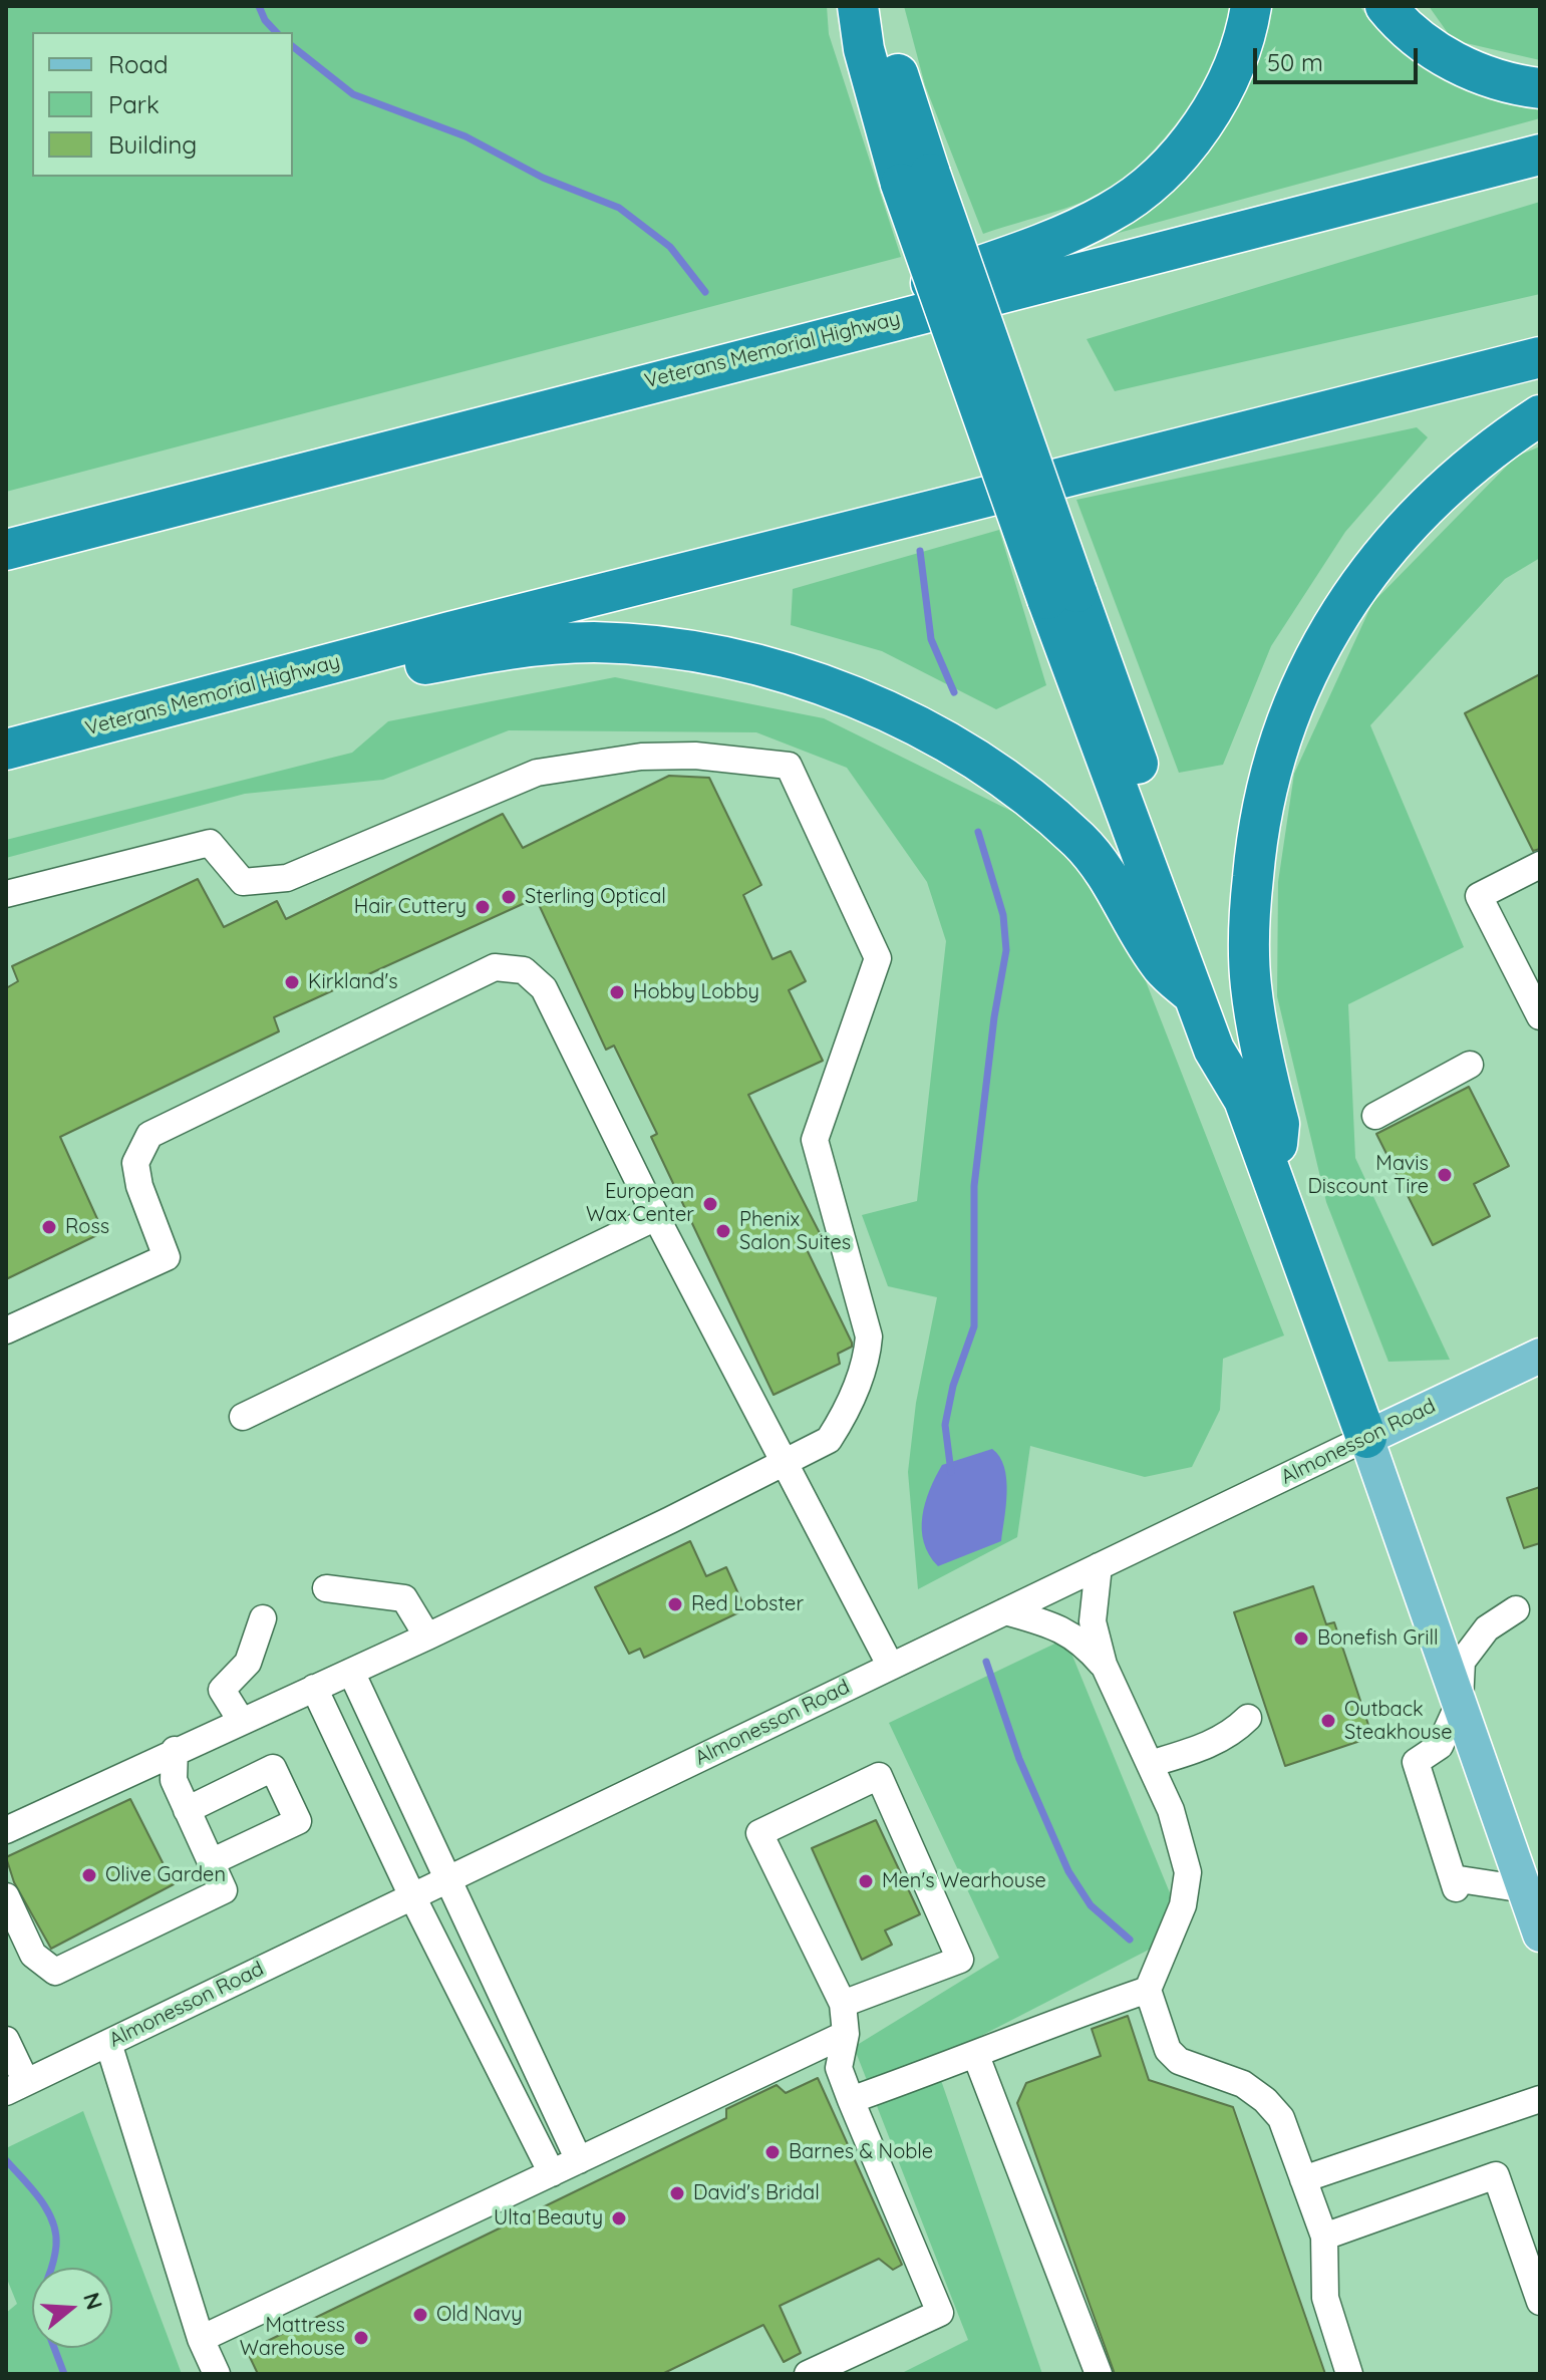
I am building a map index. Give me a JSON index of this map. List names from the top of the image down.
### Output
{
  "streets": {
    "highway": ["Veterans Memorial Highway"],
    "main road": ["Almonesson Road"]
  },
  "places": [
    "Sterling Optical",
    "Hair Cuttery",
    "Kirkland's",
    "Hobby Lobby",
    "Mavis Discount Tire",
    "European Wax Center",
    "Ross",
    "Phenix Salon Suites",
    "Red Lobster",
    "Bonefish Grill",
    "Outback Steakhouse",
    "Olive Garden",
    "Men's Wearhouse",
    "Barnes & Noble",
    "David's Bridal",
    "Ulta Beauty",
    "Old Navy",
    "Mattress Warehouse"
  ],
  "legend": ["Road", "Park", "Building"],
  "scale_bar": "50 m",
  "north": "right"
}
